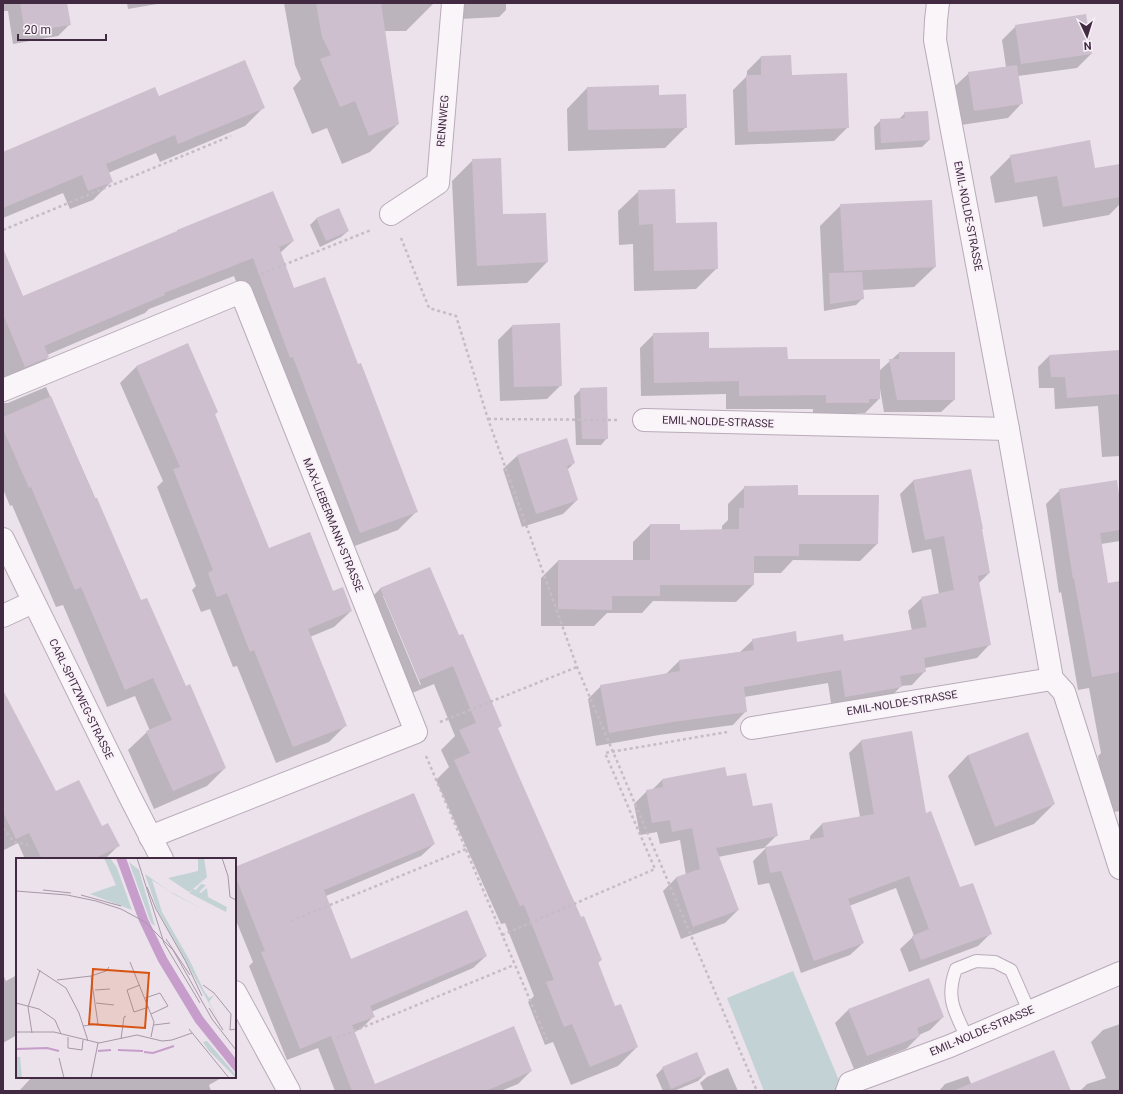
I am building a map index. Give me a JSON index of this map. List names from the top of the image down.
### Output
{
  "streets": {
    "street": [
      "RENNWEG",
      "EMIL-NOLDE-STRASSE",
      "MAX-LIEBERMANN-STRASSE",
      "CARL-SPITZWEG-STRASSE"
    ]
  },
  "scale_bar": "20 m",
  "north": "bottom"
}
